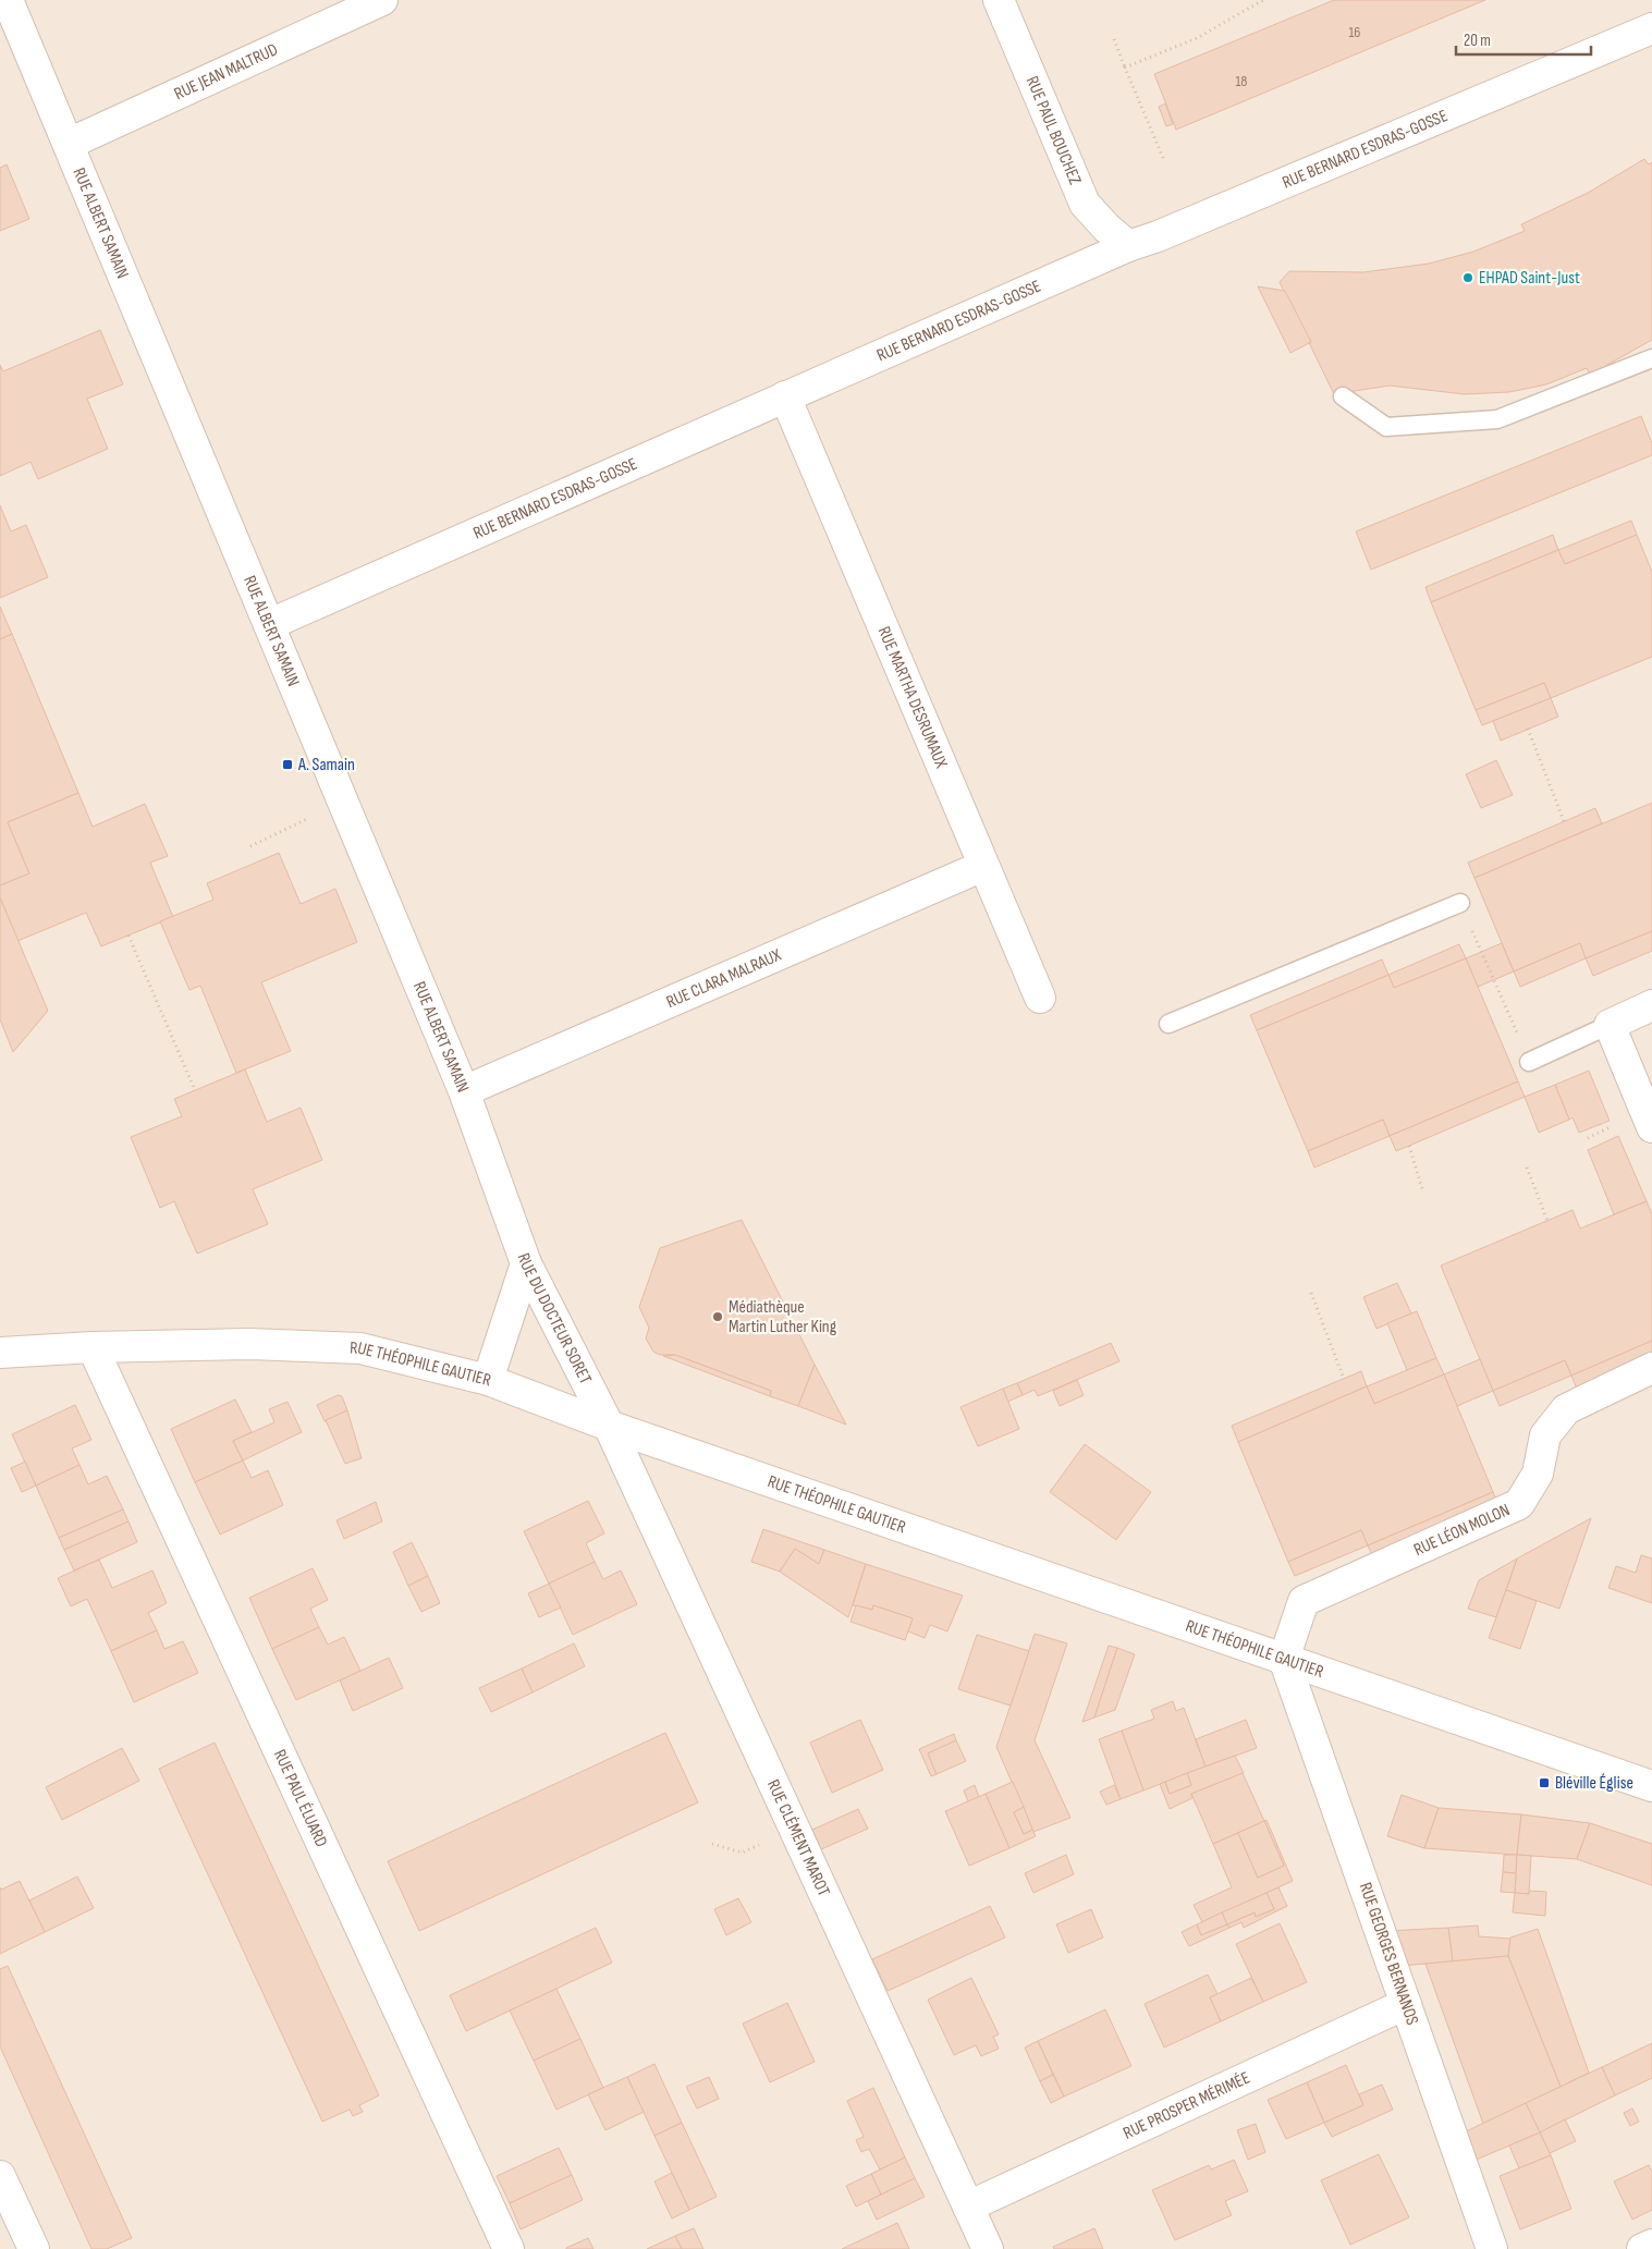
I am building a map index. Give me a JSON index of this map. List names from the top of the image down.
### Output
{
  "streets": {
    "street": [
      "RUE JEAN MALTRUD",
      "RUE PAUL BOUCHEZ",
      "RUE BERNARD ESDRAS-GOSSE",
      "RUE ALBERT SAMAIN",
      "RUE MARTHA DESRUMAUX",
      "RUE CLARA MALRAUX",
      "RUE DU DOCTEUR SORET",
      "RUE THÉOPHILE GAUTIER",
      "RUE LÉON MOLON",
      "RUE PAUL ÉLUARD",
      "RUE CLÉMENT MAROT",
      "RUE GEORGES BERNANOS",
      "RUE PROSPER MÉRIMÉE"
    ]
  },
  "crossings": [
    ["RUE JEAN MALTRUD", "RUE ALBERT SAMAIN"],
    ["RUE PAUL BOUCHEZ", "RUE BERNARD ESDRAS-GOSSE"],
    ["RUE BERNARD ESDRAS-GOSSE", "RUE ALBERT SAMAIN"],
    ["RUE BERNARD ESDRAS-GOSSE", "RUE MARTHA DESRUMAUX"],
    ["RUE ALBERT SAMAIN", "RUE CLARA MALRAUX"],
    ["RUE ALBERT SAMAIN", "RUE DU DOCTEUR SORET"],
    ["RUE MARTHA DESRUMAUX", "RUE CLARA MALRAUX"],
    ["RUE DU DOCTEUR SORET", "RUE THÉOPHILE GAUTIER"],
    ["RUE DU DOCTEUR SORET", "RUE CLÉMENT MAROT"],
    ["RUE THÉOPHILE GAUTIER", "RUE LÉON MOLON"],
    ["RUE THÉOPHILE GAUTIER", "RUE PAUL ÉLUARD"],
    ["RUE THÉOPHILE GAUTIER", "RUE CLÉMENT MAROT"],
    ["RUE THÉOPHILE GAUTIER", "RUE GEORGES BERNANOS"],
    ["RUE LÉON MOLON", "RUE GEORGES BERNANOS"],
    ["RUE CLÉMENT MAROT", "RUE PROSPER MÉRIMÉE"],
    ["RUE GEORGES BERNANOS", "RUE PROSPER MÉRIMÉE"]
  ],
  "places": {
    "other": ["EHPAD Saint-Just", "Médiathèque Martin Luther King"],
    "transit": ["A. Samain", "Bléville Église"]
  },
  "house_numbers": ["16", "18"],
  "scale_bar": "20 m"
}
